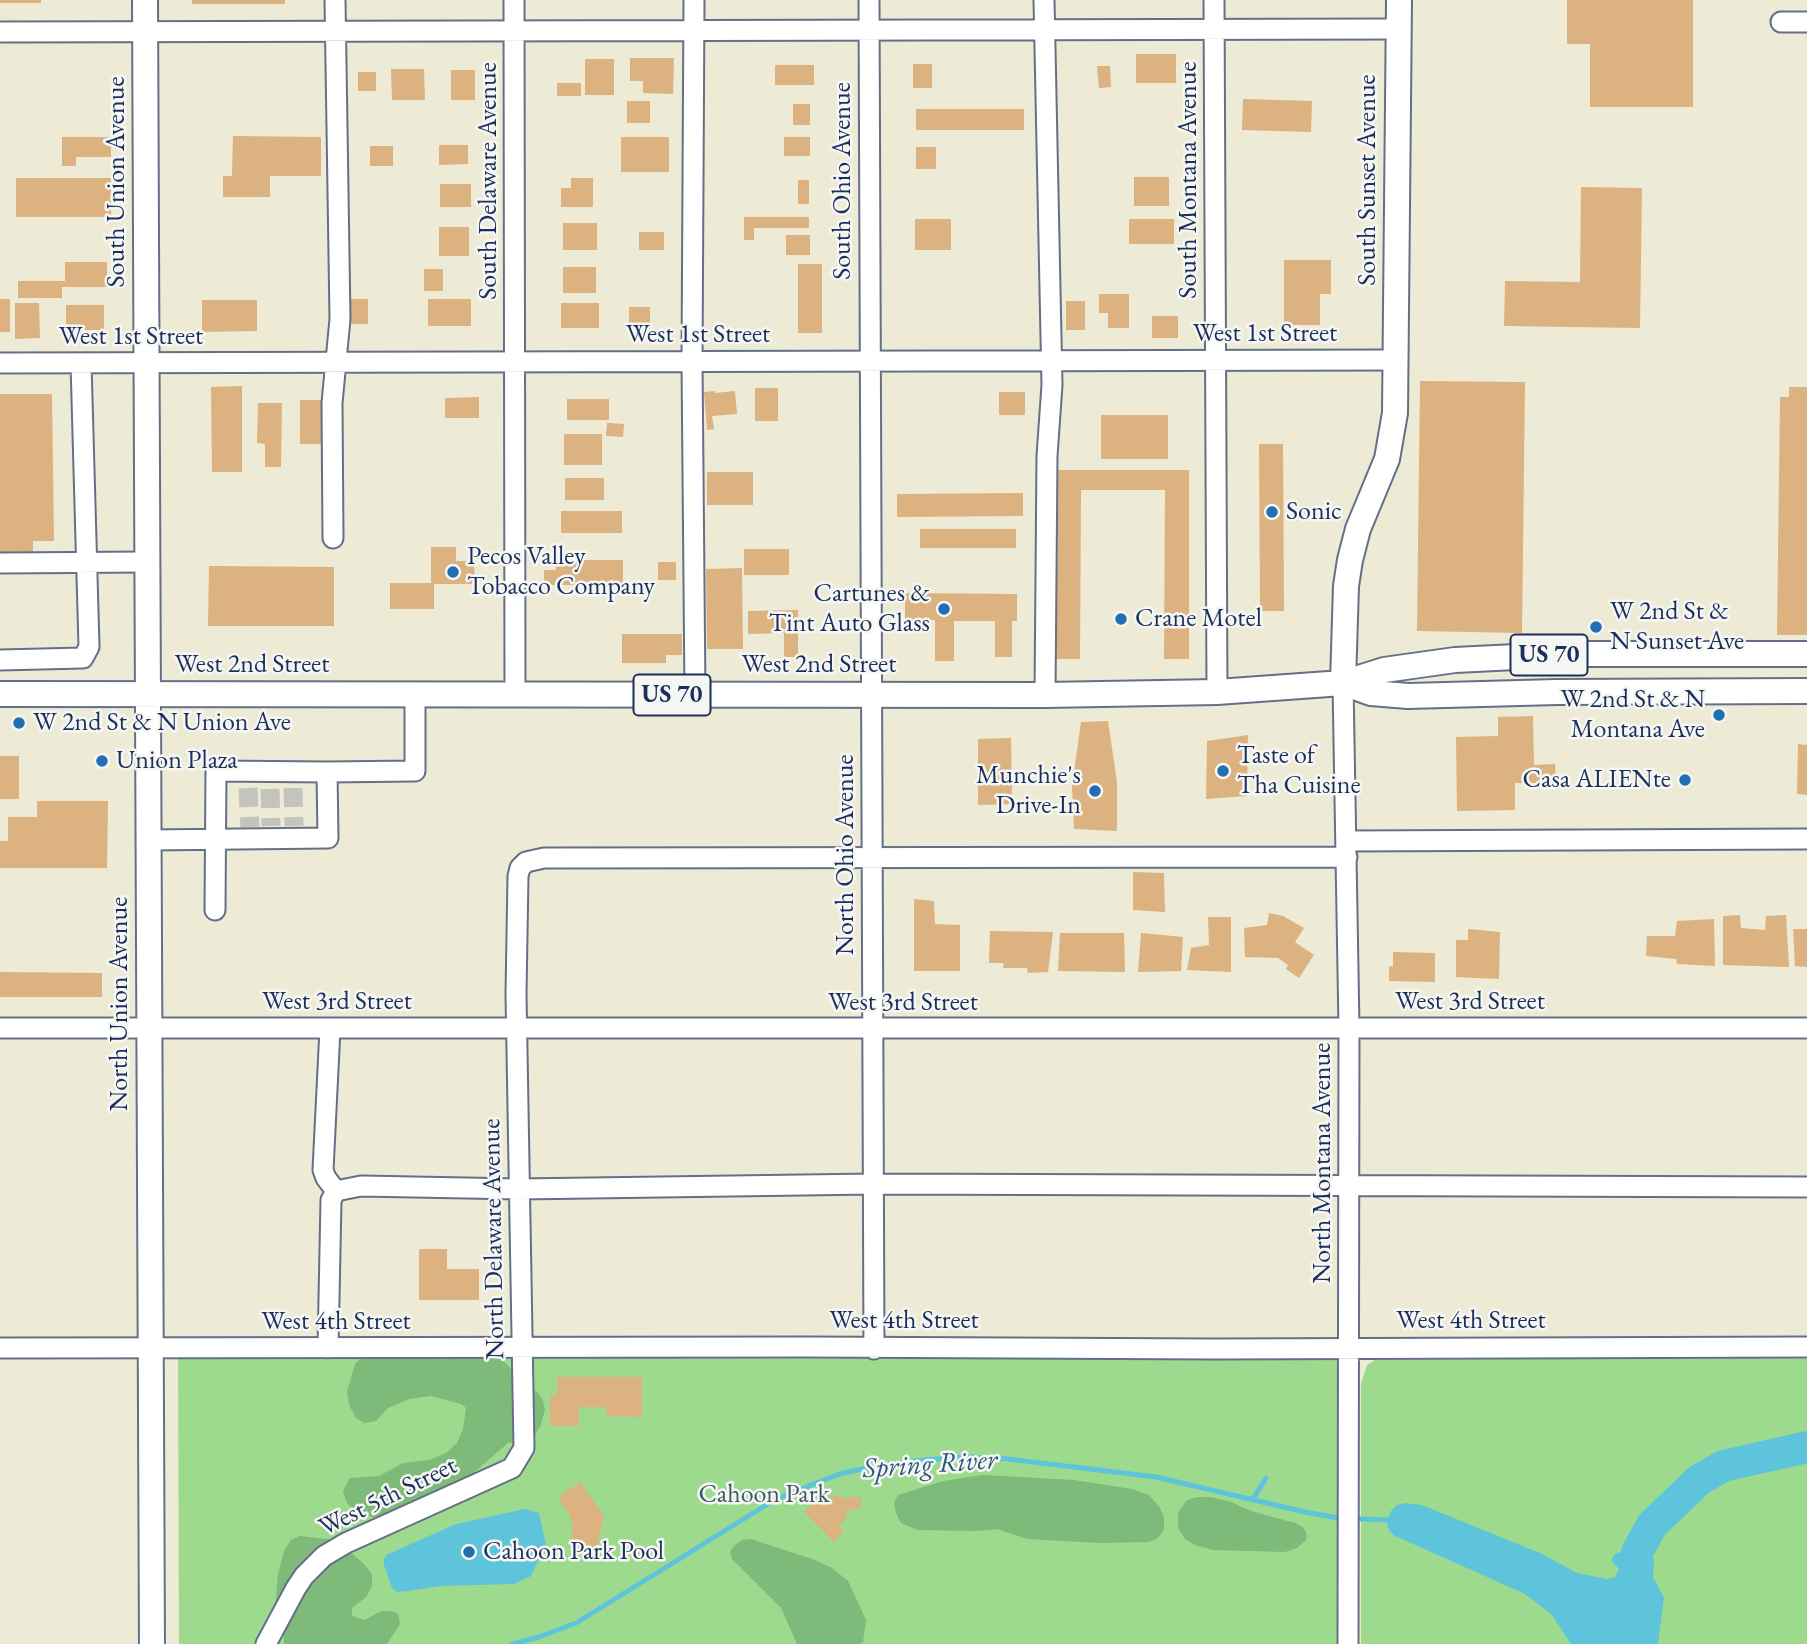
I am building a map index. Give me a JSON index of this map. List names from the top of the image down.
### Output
{
  "streets": {
    "main road": [
      "South Sunset Avenue",
      "South Union Avenue",
      "US 70",
      "West 2nd Street",
      "North Union Avenue"
    ],
    "street": [
      "South Montana Avenue",
      "South Delaware Avenue",
      "South Ohio Avenue",
      "West 1st Street",
      "North Ohio Avenue",
      "West 3rd Street",
      "North Montana Avenue",
      "North Delaware Avenue",
      "West 4th Street",
      "West 5th Street"
    ]
  },
  "crossings": [
    ["South Montana Avenue", "West 1st Street"],
    ["South Sunset Avenue", "West 1st Street"],
    ["South Sunset Avenue", "West 2nd Street"],
    ["South Sunset Avenue", "North Montana Avenue"],
    ["South Delaware Avenue", "West 1st Street"],
    ["South Ohio Avenue", "West 1st Street"],
    ["South Ohio Avenue", "North Ohio Avenue"],
    ["South Union Avenue", "West 1st Street"],
    ["South Union Avenue", "North Union Avenue"],
    ["West 1st Street", "North Ohio Avenue"],
    ["West 1st Street", "North Union Avenue"],
    ["West 2nd Street", "North Ohio Avenue"],
    ["West 2nd Street", "North Union Avenue"],
    ["West 2nd Street", "North Montana Avenue"],
    ["North Ohio Avenue", "West 3rd Street"],
    ["North Ohio Avenue", "North Delaware Avenue"],
    ["North Ohio Avenue", "West 4th Street"],
    ["West 3rd Street", "North Union Avenue"],
    ["West 3rd Street", "North Montana Avenue"],
    ["West 3rd Street", "North Delaware Avenue"],
    ["North Union Avenue", "West 4th Street"],
    ["North Montana Avenue", "West 4th Street"],
    ["North Delaware Avenue", "West 4th Street"],
    ["North Delaware Avenue", "West 5th Street"]
  ],
  "water": ["Spring River"],
  "parks": ["Cahoon Park"],
  "places": [
    "Sonic",
    "Pecos Valley Tobacco Company",
    "Cartunes & Tint Auto Glass",
    "Crane Motel",
    "W 2nd St & N Sunset Ave",
    "W 2nd St & N Montana Ave",
    "W 2nd St & N Union Ave",
    "Union Plaza",
    "Taste of Tha Cuisine",
    "Casa ALIENte",
    "Munchie's Drive-In",
    "Cahoon Park Pool"
  ]
}
